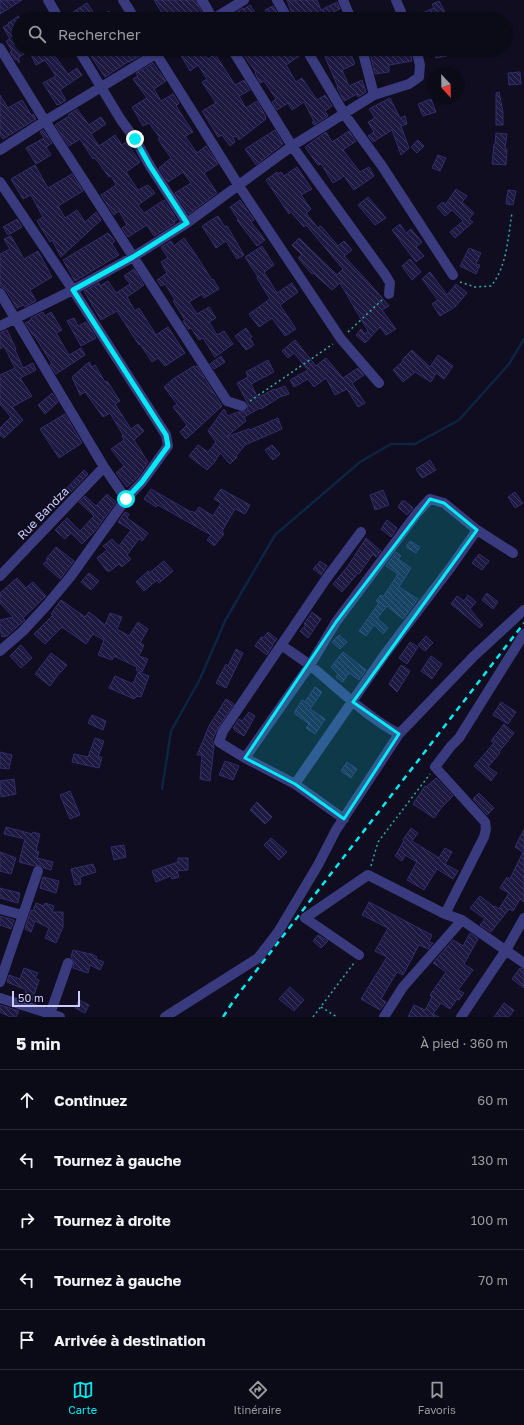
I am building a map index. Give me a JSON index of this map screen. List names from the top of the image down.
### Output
{
  "streets": {
    "street": ["Rue Bandza"]
  },
  "scale_bar": "50 m",
  "north": "bottom",
  "page": {
    "search": "Rechercher",
    "scale": "50 m",
    "heading": ["5 min", "À pied · 360 m"],
    "list": [
      ["Continuez", "60 m"],
      ["Tournez à gauche", "130 m"],
      ["Tournez à droite", "100 m"],
      ["Tournez à gauche", "70 m"],
      "Arrivée à destination"
    ],
    "nav": ["Carte", "Itinéraire", "Favoris"]
  }
}
